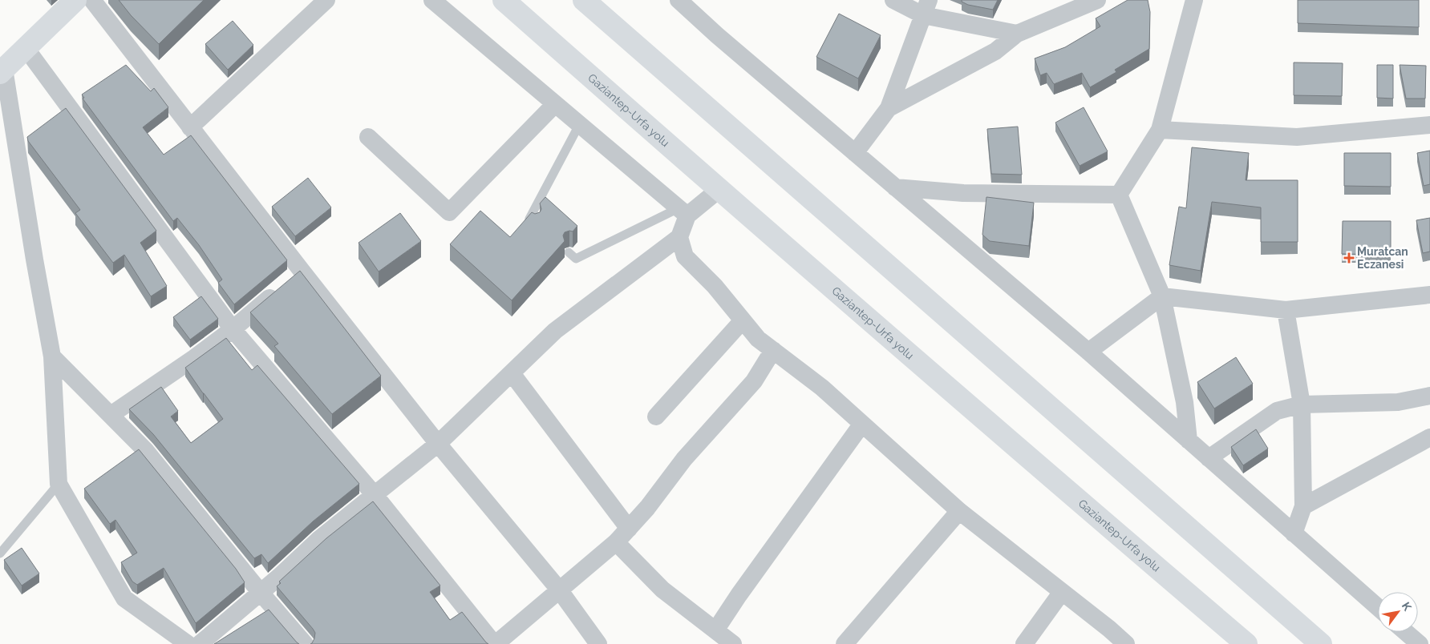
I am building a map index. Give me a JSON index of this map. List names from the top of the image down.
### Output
{
  "streets": {
    "main road": ["Gaziantep-Urfa yolu"]
  },
  "places": {
    "health": ["Muratcan Eczanesi"]
  },
  "north": "top right"
}
